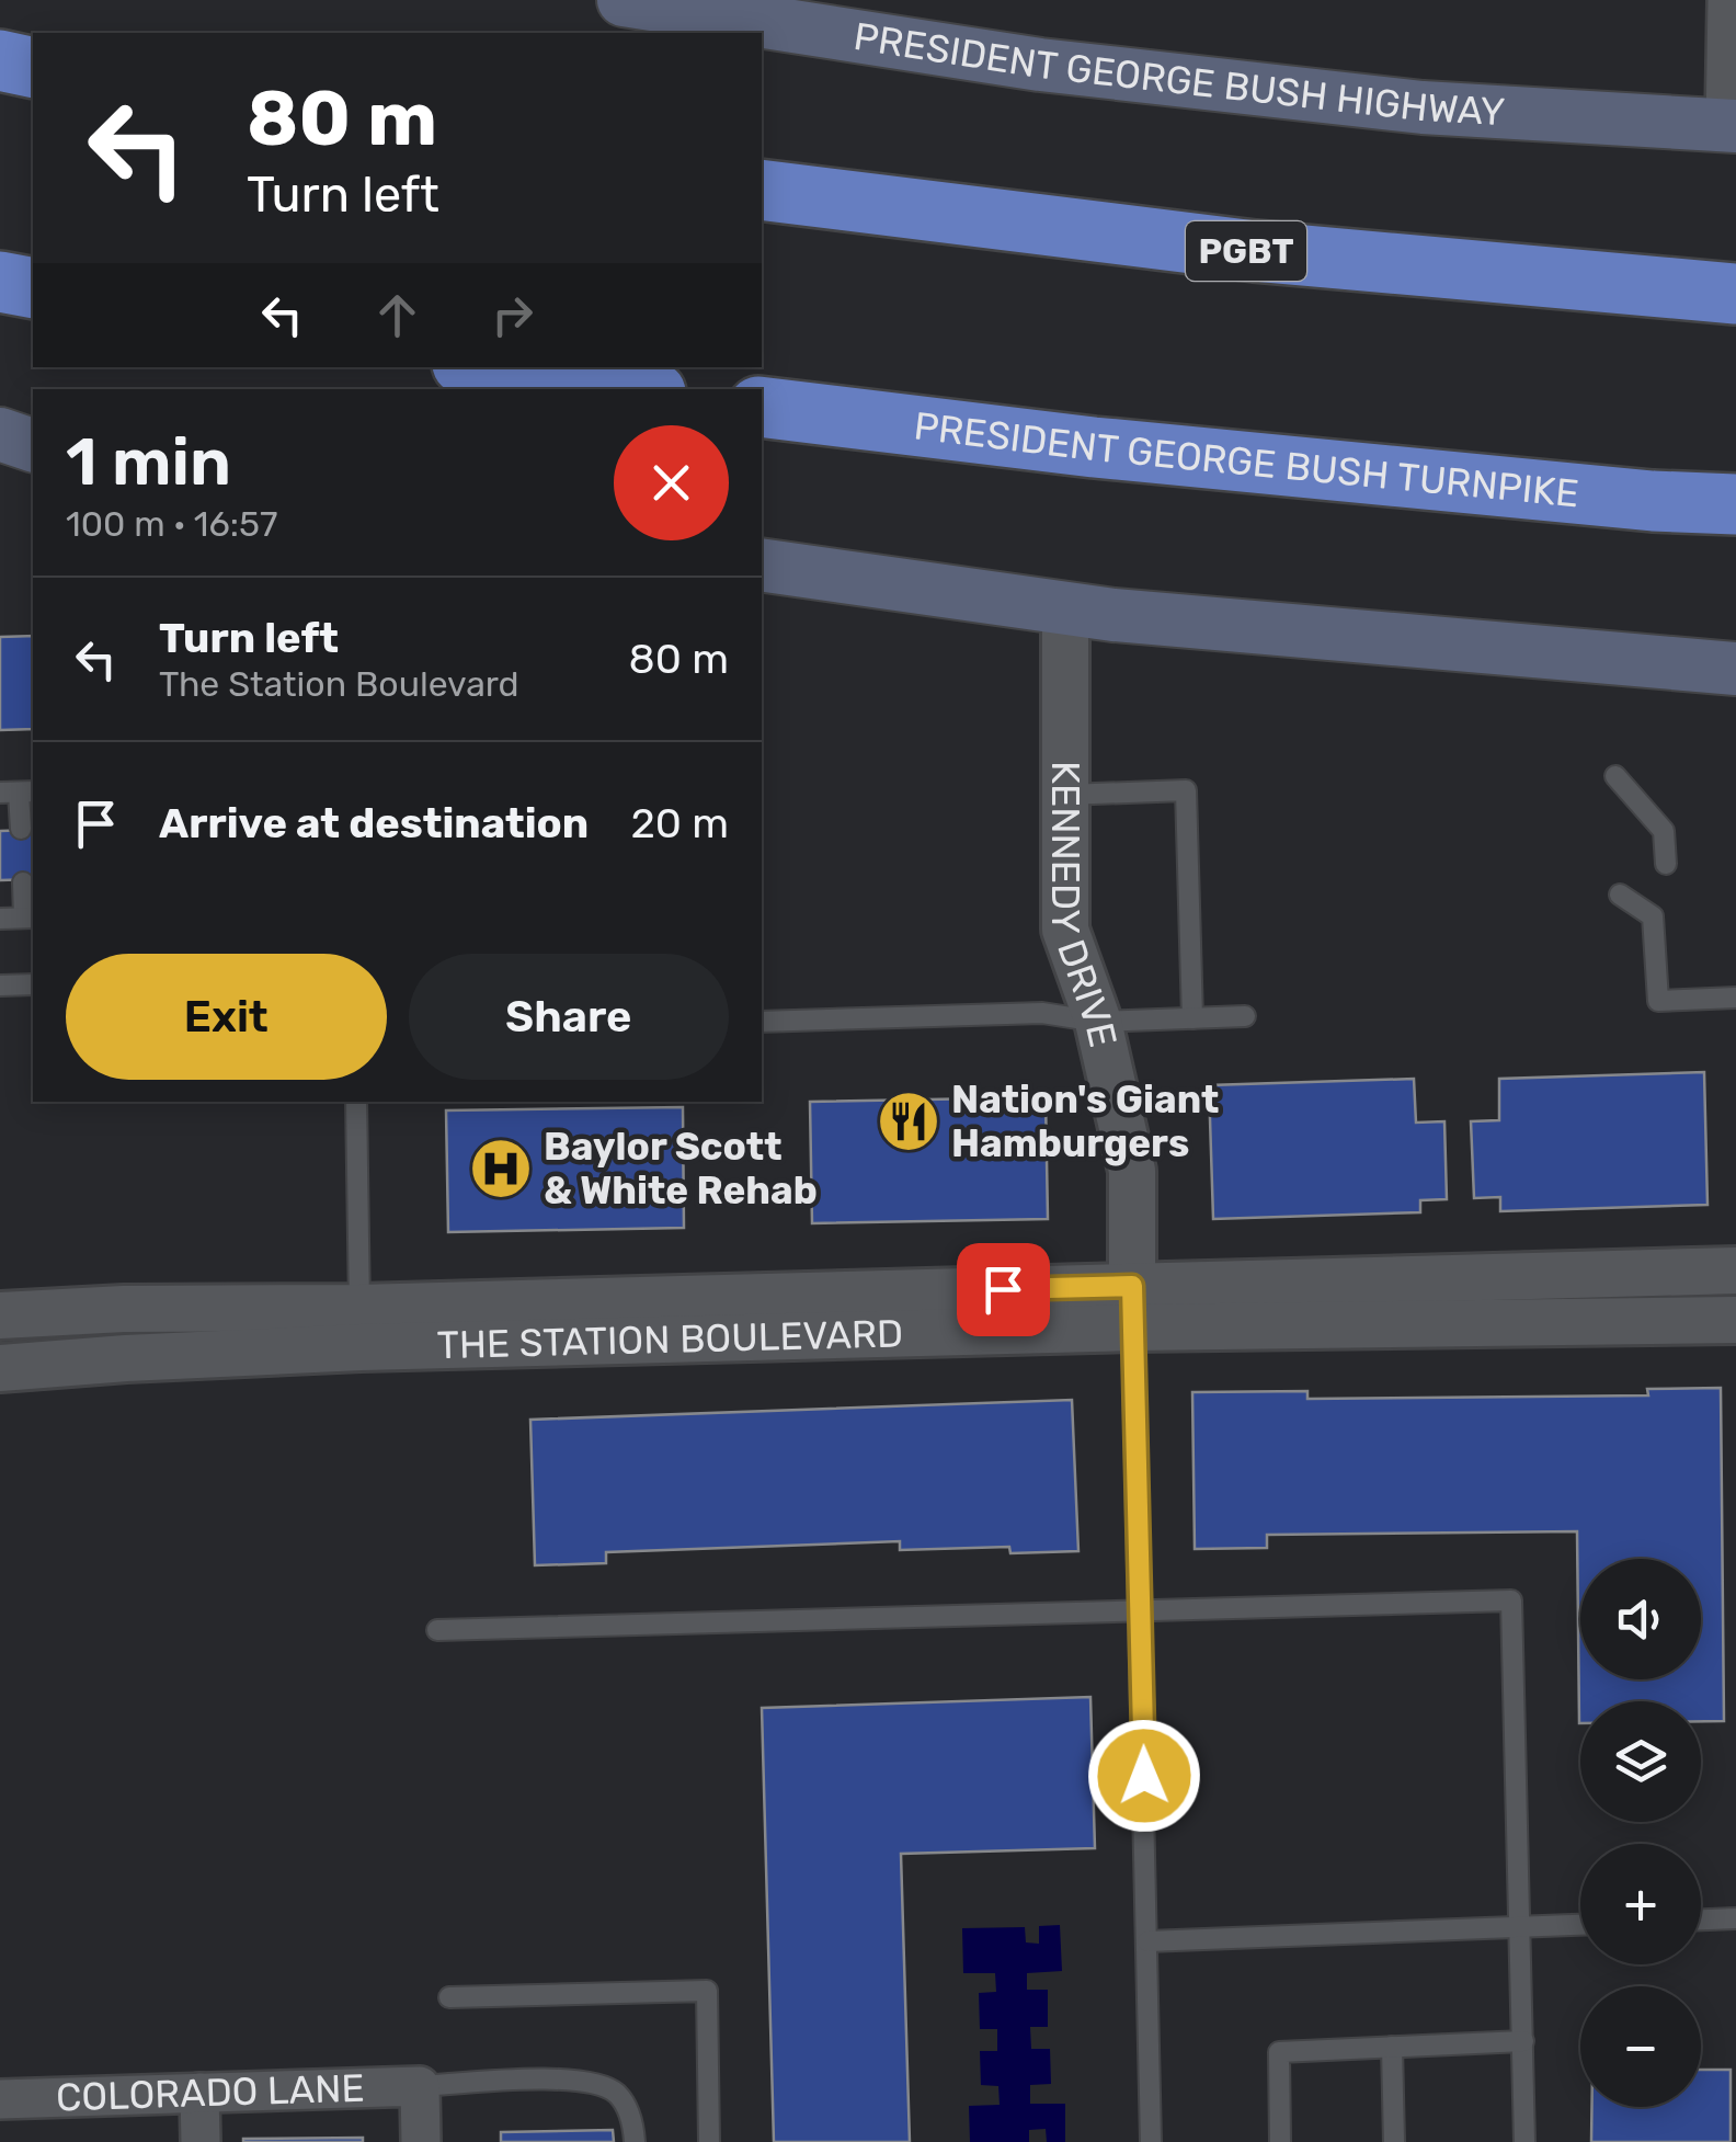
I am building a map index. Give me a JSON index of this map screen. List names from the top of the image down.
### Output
{
  "streets": {
    "highway": ["PGBT", "PRESIDENT GEORGE BUSH TURNPIKE"],
    "main road": ["PRESIDENT GEORGE BUSH HIGHWAY"],
    "street": ["KENNEDY DRIVE", "THE STATION BOULEVARD", "COLORADO LANE"]
  },
  "crossings": [
    ["KENNEDY DRIVE", "THE STATION BOULEVARD"]
  ],
  "places": {
    "restaurant": ["Nation's Giant Hamburgers"],
    "hospital": ["Baylor Scott & White Rehab"]
  },
  "page": {
    "turn": ["80 m", "Turn left"],
    "heading": ["1 min", "100 m · 16:57"],
    "list": [
      {
        "name": "Turn left",
        "note": "The Station Boulevard",
        "value": "80 m"
      },
      {
        "name": "Arrive at destination",
        "value": "20 m"
      }
    ],
    "buttons": ["Exit", "Share"],
    "map_buttons": ["+", "−"]
  }
}
